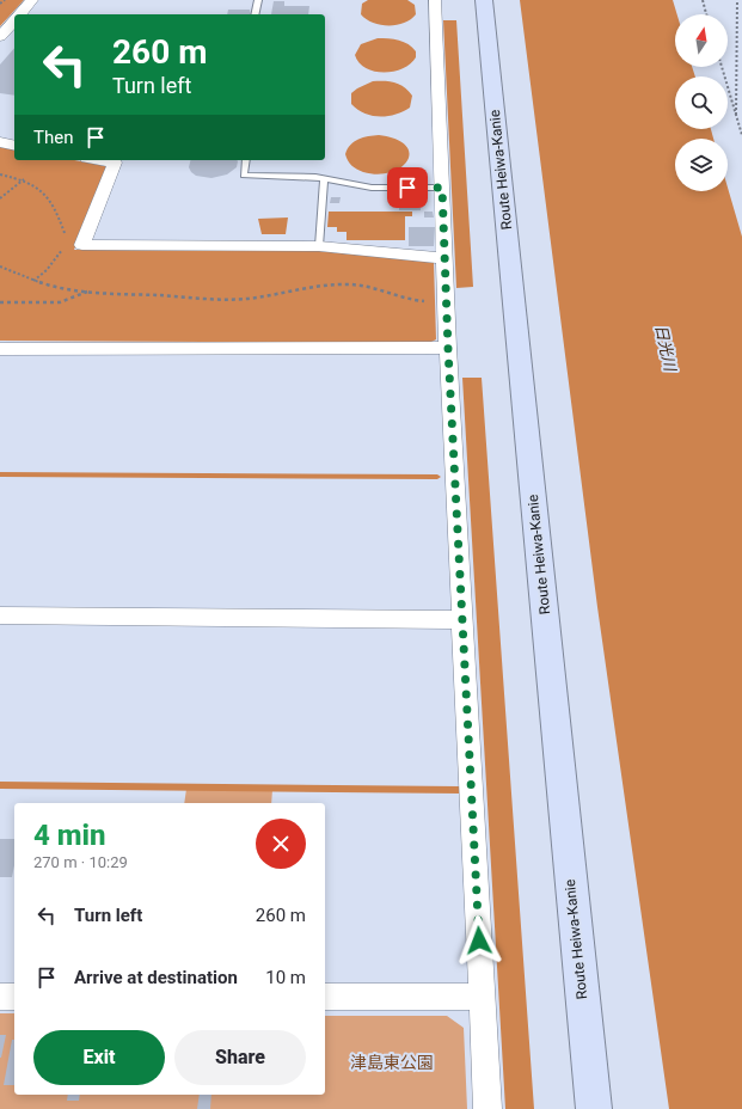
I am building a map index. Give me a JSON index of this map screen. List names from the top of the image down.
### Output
{
  "streets": {
    "main road": ["Route Heiwa-Kanie"]
  },
  "water": ["日光川"],
  "parks": ["津島東公園"],
  "north": "top",
  "page": {
    "turn": ["260 m", "Turn left"],
    "then": "Then",
    "heading": ["4 min", "270 m · 10:29"],
    "list": [
      {
        "name": "Turn left",
        "value": "260 m"
      },
      {
        "name": "Arrive at destination",
        "value": "10 m"
      }
    ],
    "buttons": ["Exit", "Share"]
  }
}
